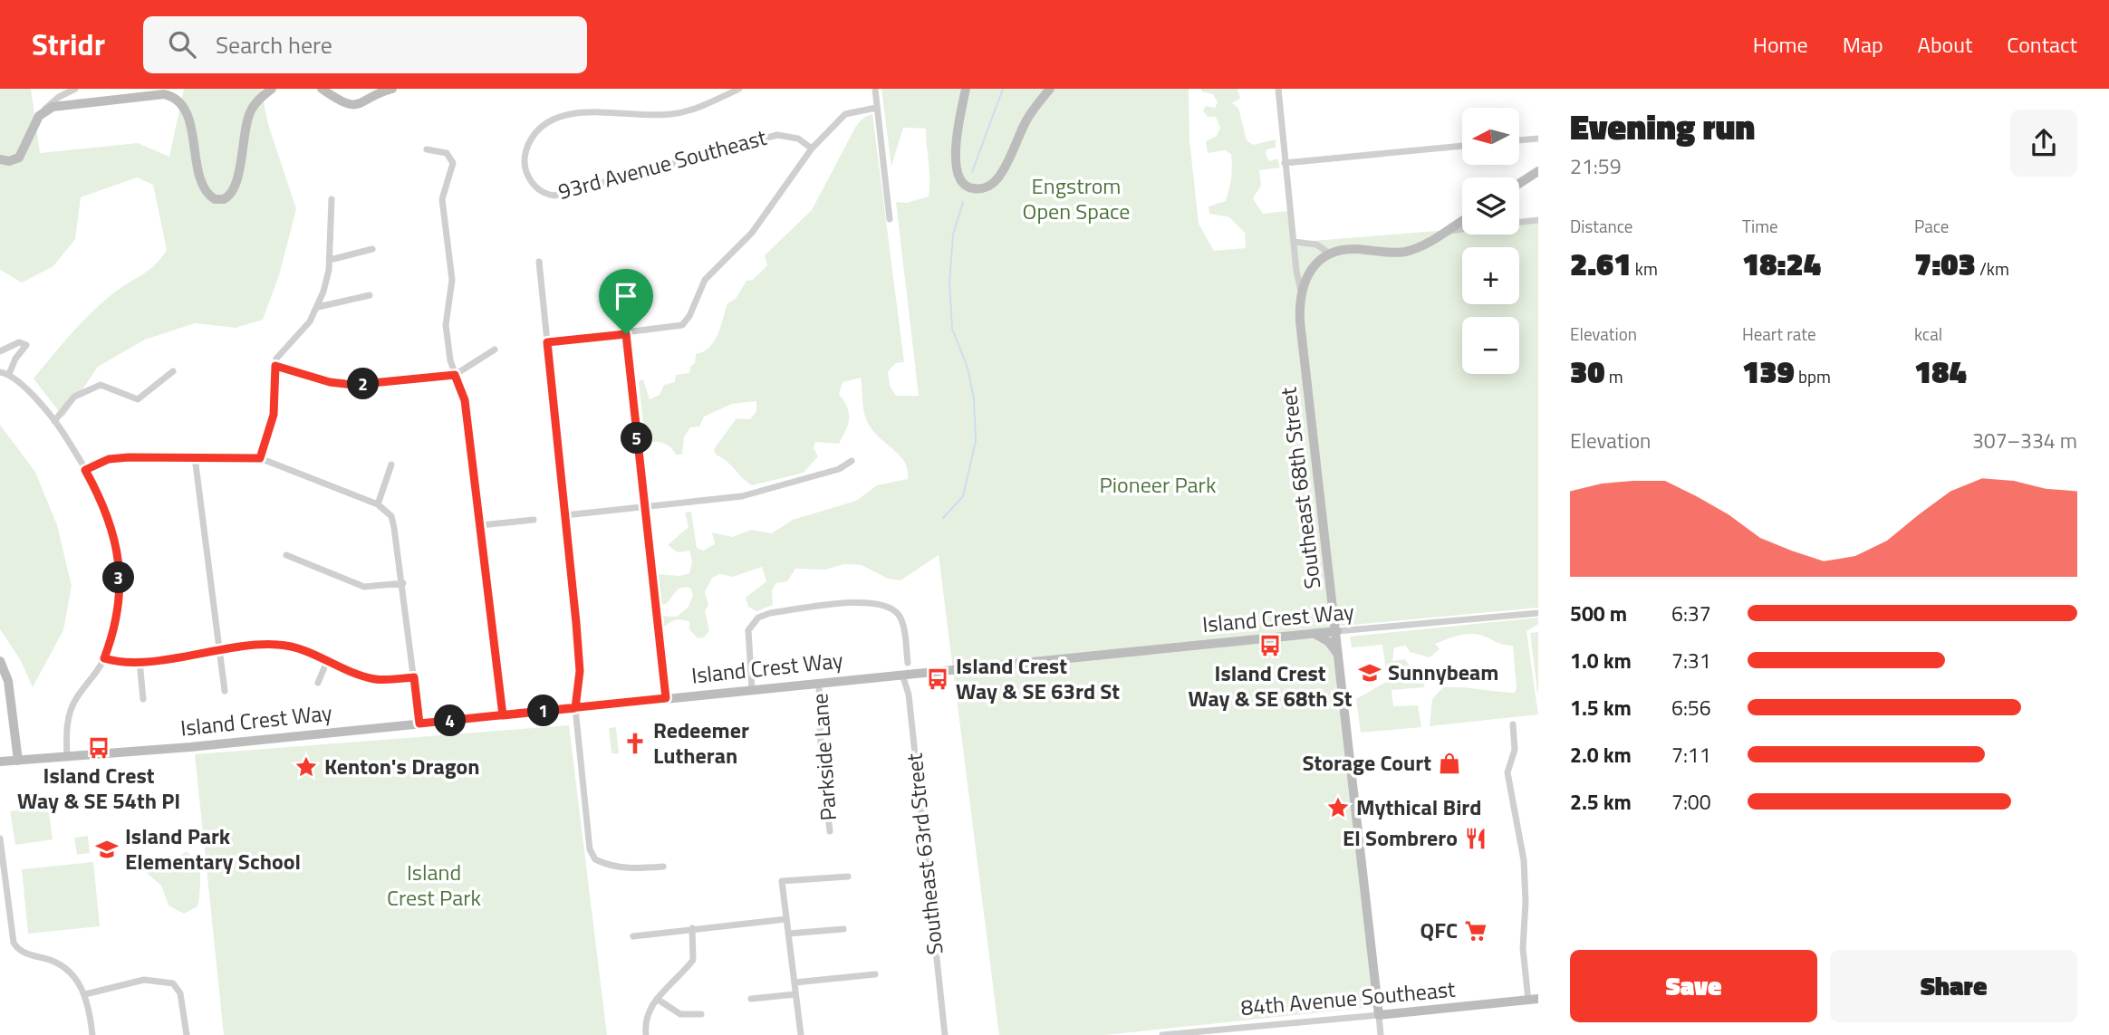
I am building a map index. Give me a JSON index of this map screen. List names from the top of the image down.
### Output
{
  "streets": {
    "street": [
      "93rd Avenue Southeast",
      "Southeast 68th Street",
      "Island Crest Way",
      "Parkside Lane",
      "Southeast 63rd Street",
      "84th Avenue Southeast"
    ]
  },
  "crossings": [
    ["Southeast 68th Street", "Island Crest Way"],
    ["Southeast 68th Street", "84th Avenue Southeast"],
    ["Island Crest Way", "Parkside Lane"],
    ["Island Crest Way", "Southeast 63rd Street"]
  ],
  "parks": ["Engstrom Open Space", "Pioneer Park", "Island Crest Park"],
  "places": {
    "bus stop": ["Island Crest Way & SE 68th St", "Island Crest Way & SE 63rd St", "Island Crest Way & SE 54th Pl"],
    "school or university": ["Sunnybeam", "Island Park Elementary School"],
    "church": ["Redeemer Lutheran"],
    "shop": ["Storage Court"],
    "place": ["Kenton's Dragon", "Mythical Bird"],
    "restaurant": ["El Sombrero"],
    "supermarket": ["QFC"]
  },
  "north": "left",
  "page": {
    "header": "Stridr",
    "search": "Search here",
    "nav": [
      "Home",
      "Map",
      "About",
      "Contact"
    ],
    "heading": ["Evening run", "21:59"],
    "map_buttons": ["+", "−"],
    "stats": [
      ["Distance", "2.61 km"],
      ["Time", "18:24"],
      ["Pace", "7:03 /km"],
      ["Elevation", "30 m"],
      ["Heart rate", "139 bpm"],
      ["kcal", "184"]
    ],
    "pins": [
      "2",
      "5",
      "3",
      "1",
      "4"
    ],
    "chart": ["Elevation", "307–334 m"],
    "list": [
      {
        "name": "500 m",
        "note": "6:37"
      },
      {
        "name": "1.0 km",
        "note": "7:31"
      },
      {
        "name": "1.5 km",
        "note": "6:56"
      },
      {
        "name": "2.0 km",
        "note": "7:11"
      },
      {
        "name": "2.5 km",
        "note": "7:00"
      }
    ],
    "buttons": ["Save", "Share"]
  }
}
